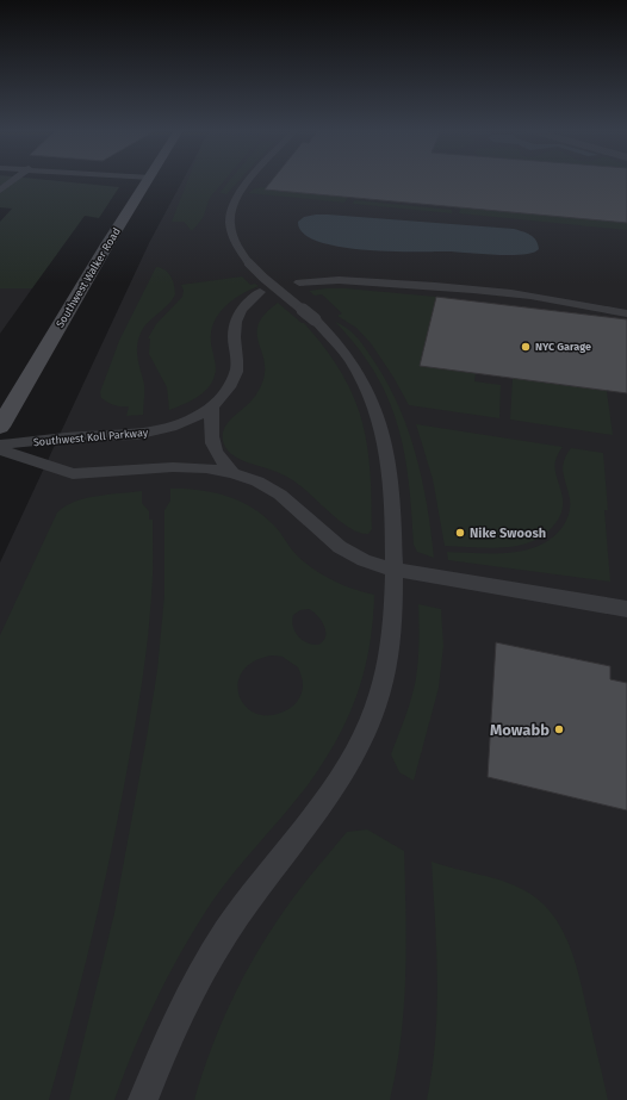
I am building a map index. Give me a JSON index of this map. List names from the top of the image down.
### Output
{
  "streets": {
    "main road": ["Southwest Walker Road"],
    "lane": ["Southwest Koll Parkway"]
  },
  "places": ["NYC Garage", "Nike Swoosh", "Mowabb"]
}
